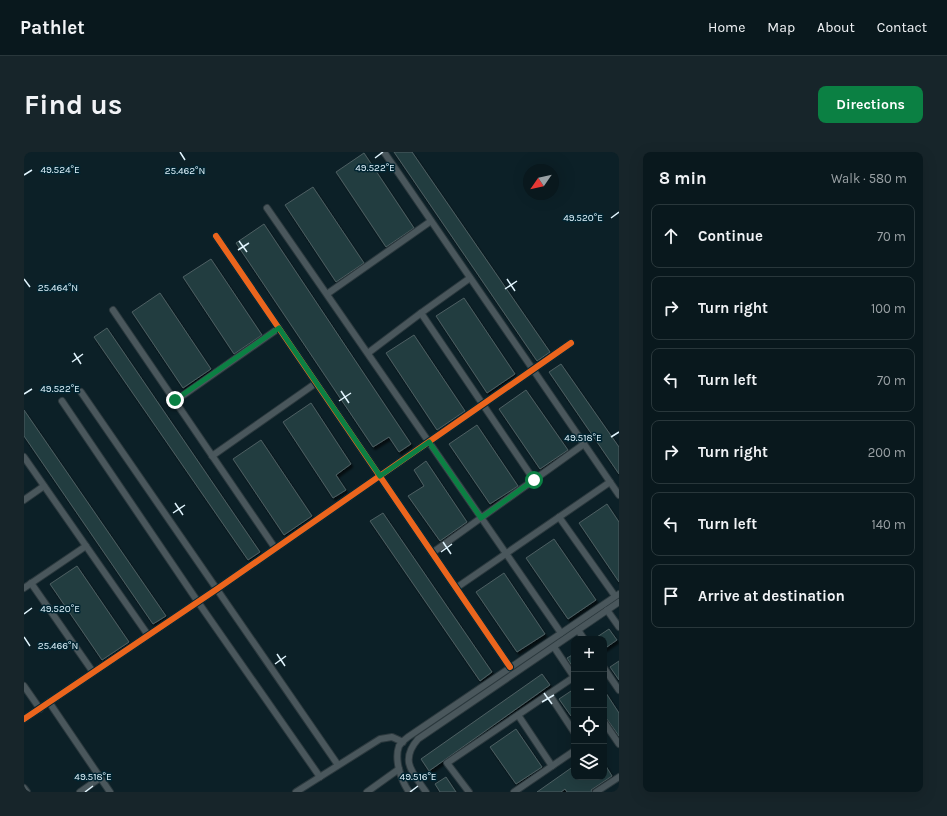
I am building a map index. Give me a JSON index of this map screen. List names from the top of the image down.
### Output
{
  "north": "bottom left",
  "page": {
    "header": "Pathlet",
    "nav": [
      "Home",
      "Map",
      "About",
      "Contact"
    ],
    "buttons": "Directions",
    "title": "Find us",
    "heading": ["8 min", "Walk · 580 m"],
    "list": [
      ["Continue", "70 m"],
      ["Turn right", "100 m"],
      ["Turn left", "70 m"],
      ["Turn right", "200 m"],
      ["Turn left", "140 m"],
      "Arrive at destination"
    ],
    "map_buttons": ["+", "−"]
  },
  "coordinates": [
    "49.522°E",
    "49.524°E",
    "25.462°N",
    "49.520°E",
    "25.464°N",
    "49.518°E",
    "25.466°N",
    "49.516°E"
  ]
}
